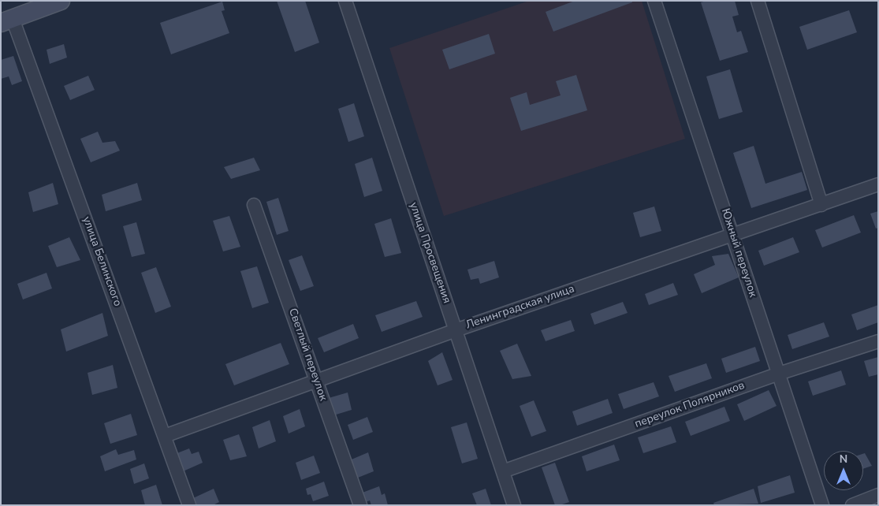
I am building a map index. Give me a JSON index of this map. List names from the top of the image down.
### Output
{
  "streets": {
    "street": [
      "улица Просвещения",
      "Южный переулок",
      "улица Белинского",
      "Ленинградская улица",
      "Светлый переулок",
      "переулок Полярников"
    ]
  },
  "crossings": [
    ["улица Просвещения", "Ленинградская улица"],
    ["улица Просвещения", "переулок Полярников"],
    ["Южный переулок", "Ленинградская улица"],
    ["Южный переулок", "переулок Полярников"],
    ["улица Белинского", "Ленинградская улица"],
    ["Ленинградская улица", "Светлый переулок"]
  ],
  "north": "top"
}
